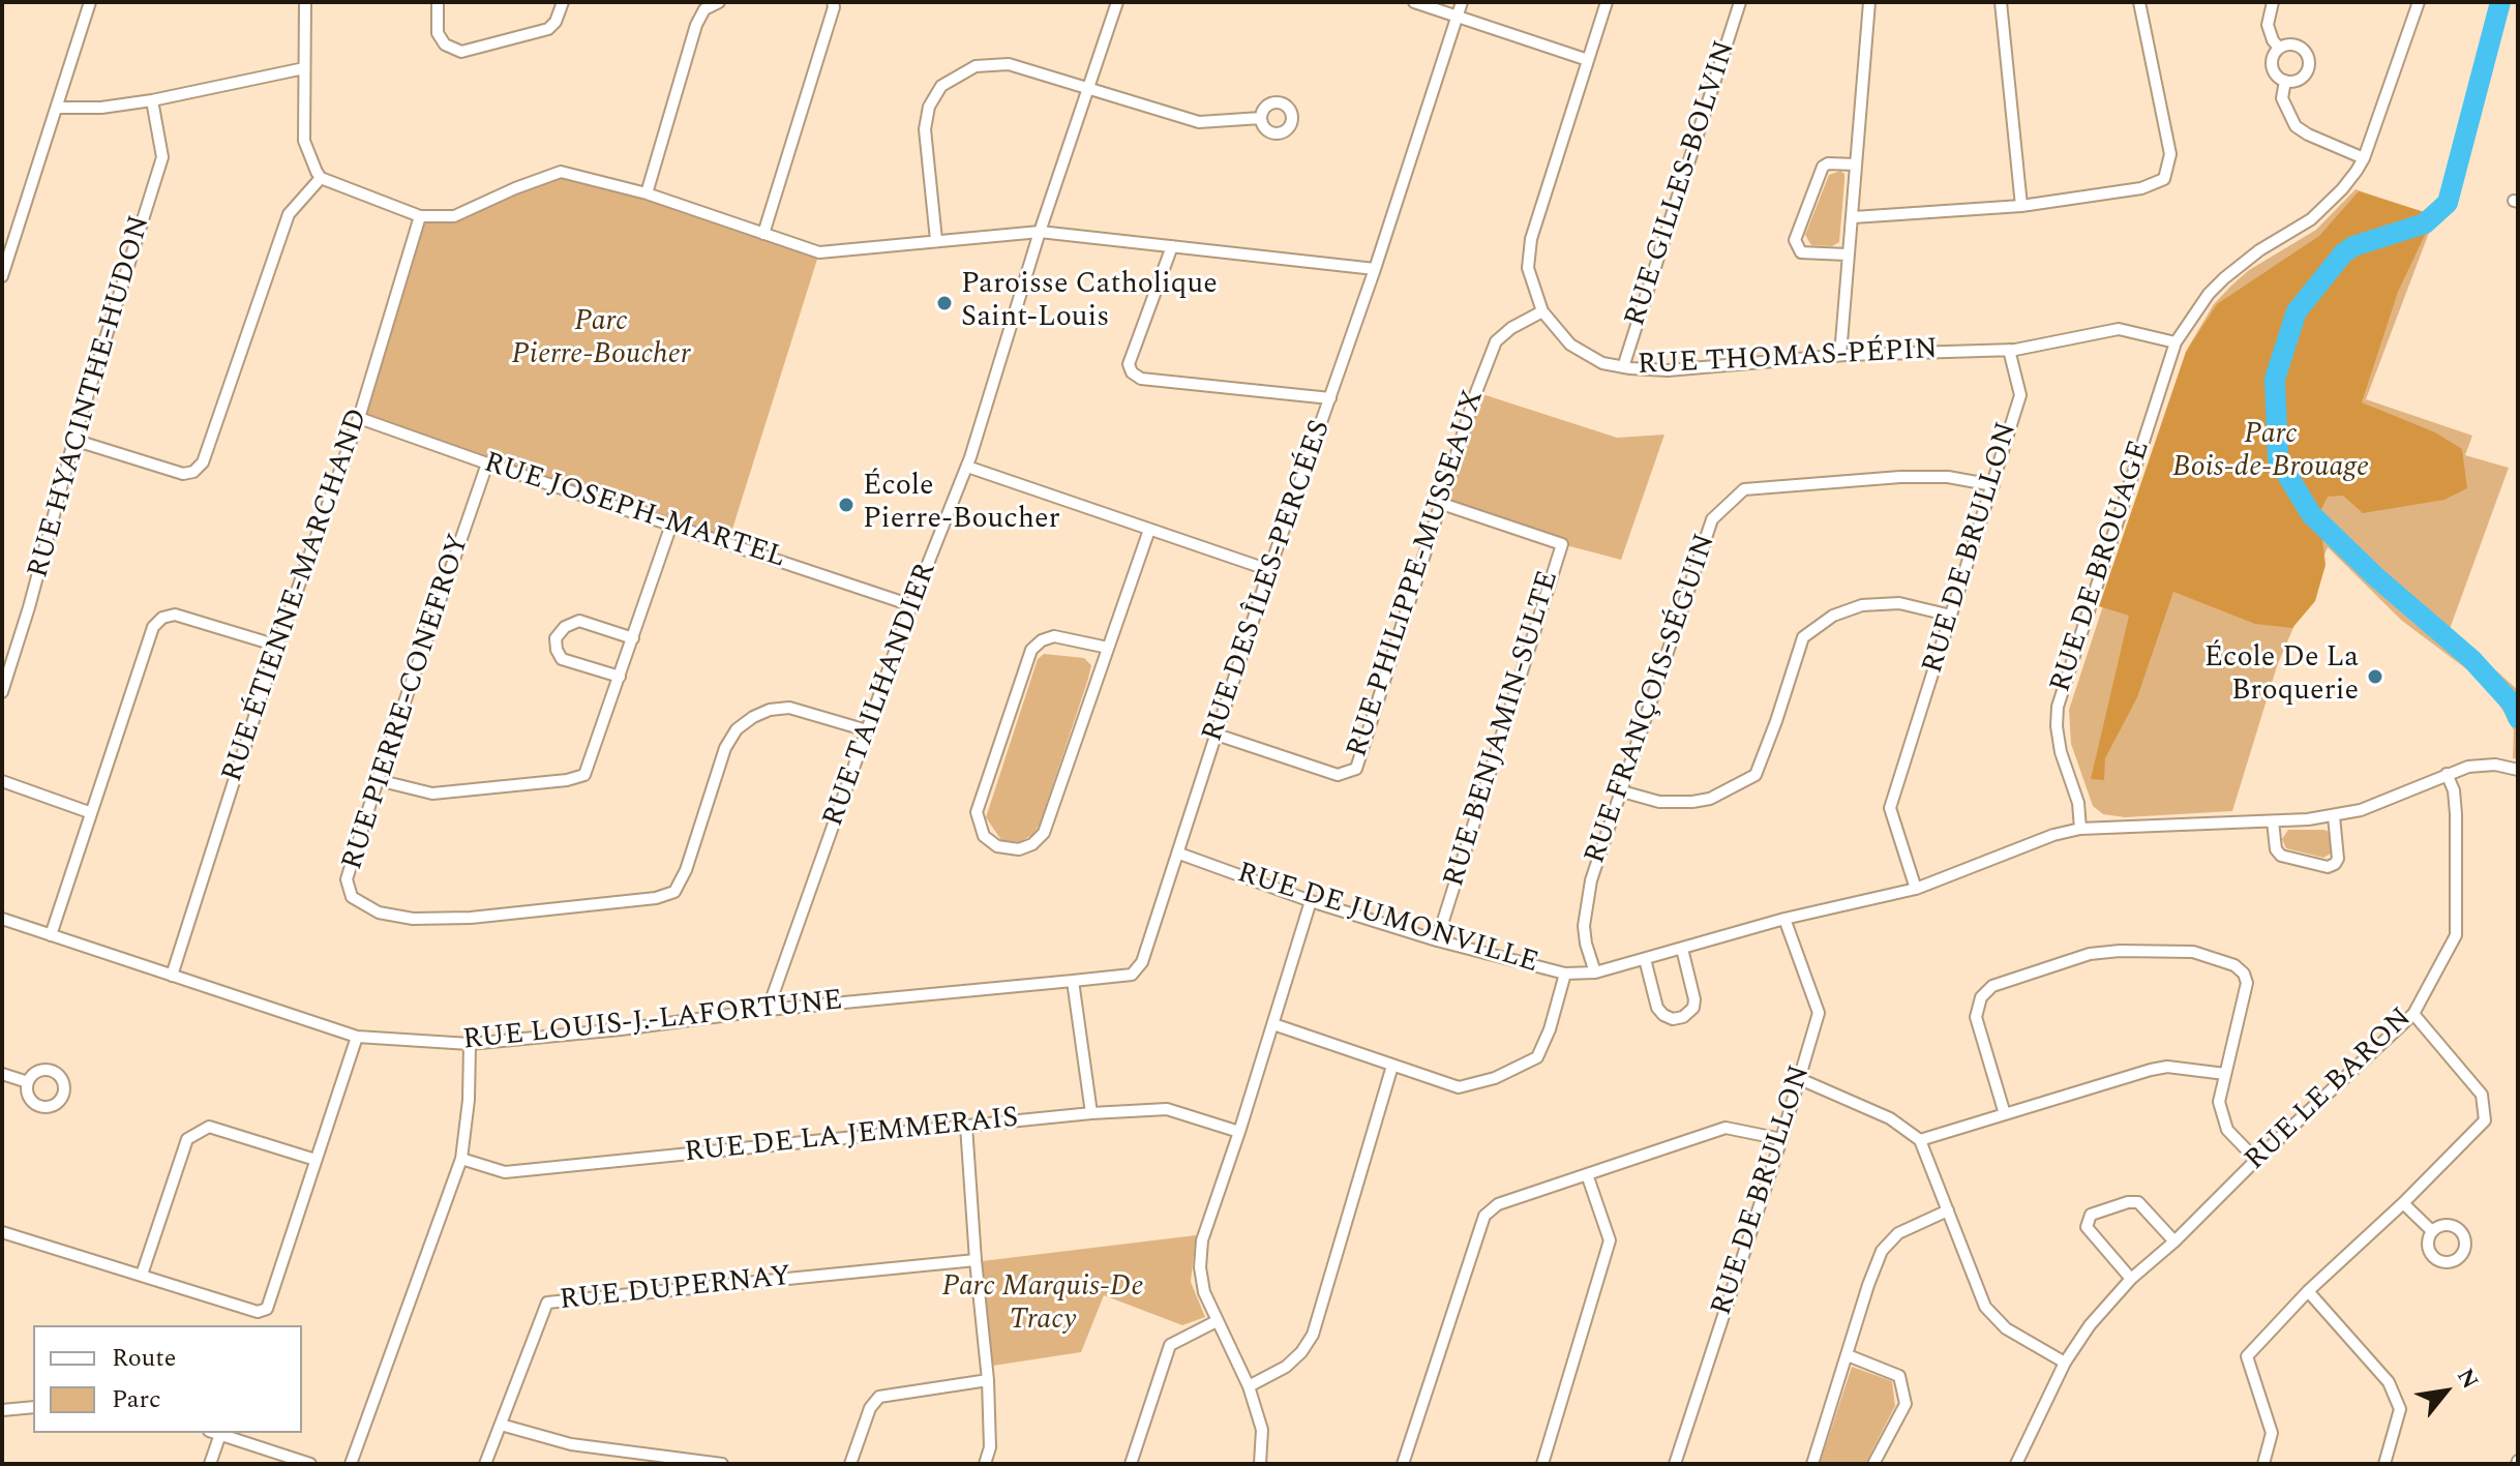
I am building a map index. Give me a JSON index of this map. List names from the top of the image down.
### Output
{
  "streets": {
    "street": [
      "RUE GILLES-BOLVIN",
      "RUE THOMAS-PÉPIN",
      "RUE HYACINTHE-HUDON",
      "RUE JOSEPH-MARTEL",
      "RUE DE BRULLON",
      "RUE DE BROUAGE",
      "RUE PHILIPPE-MUSSEAUX",
      "RUE DES ÎLES-PERCÉES",
      "RUE ÉTIENNE-MARCHAND",
      "RUE TAILHANDIER",
      "RUE FRANÇOIS-SÉGUIN",
      "RUE PIERRE-CONEFROY",
      "RUE BENJAMIN-SULTE",
      "RUE DE JUMONVILLE",
      "RUE LOUIS-J.-LAFORTUNE",
      "RUE LE BARON",
      "RUE DE LA JEMMERAIS",
      "RUE DUPERNAY"
    ]
  },
  "crossings": [
    ["RUE GILLES-BOLVIN", "RUE THOMAS-PÉPIN"],
    ["RUE THOMAS-PÉPIN", "RUE DE BRULLON"],
    ["RUE THOMAS-PÉPIN", "RUE DE BROUAGE"],
    ["RUE THOMAS-PÉPIN", "RUE PHILIPPE-MUSSEAUX"],
    ["RUE JOSEPH-MARTEL", "RUE ÉTIENNE-MARCHAND"],
    ["RUE JOSEPH-MARTEL", "RUE TAILHANDIER"],
    ["RUE JOSEPH-MARTEL", "RUE PIERRE-CONEFROY"],
    ["RUE DE BRULLON", "RUE FRANÇOIS-SÉGUIN"],
    ["RUE DE BRULLON", "RUE DE JUMONVILLE"],
    ["RUE DE BROUAGE", "RUE DE JUMONVILLE"],
    ["RUE PHILIPPE-MUSSEAUX", "RUE DES ÎLES-PERCÉES"],
    ["RUE PHILIPPE-MUSSEAUX", "RUE BENJAMIN-SULTE"],
    ["RUE DES ÎLES-PERCÉES", "RUE DE JUMONVILLE"],
    ["RUE DES ÎLES-PERCÉES", "RUE LOUIS-J.-LAFORTUNE"],
    ["RUE ÉTIENNE-MARCHAND", "RUE LOUIS-J.-LAFORTUNE"],
    ["RUE TAILHANDIER", "RUE PIERRE-CONEFROY"],
    ["RUE TAILHANDIER", "RUE LOUIS-J.-LAFORTUNE"],
    ["RUE FRANÇOIS-SÉGUIN", "RUE DE JUMONVILLE"],
    ["RUE BENJAMIN-SULTE", "RUE DE JUMONVILLE"],
    ["RUE DE JUMONVILLE", "RUE LE BARON"]
  ],
  "parks": ["Parc Pierre-Boucher", "Parc Bois-de-Brouage", "Parc Marquis-De Tracy"],
  "places": ["Paroisse Catholique Saint-Louis", "École Pierre-Boucher", "École De La Broquerie"],
  "legend": ["Route", "Parc"],
  "north": "top right"
}
